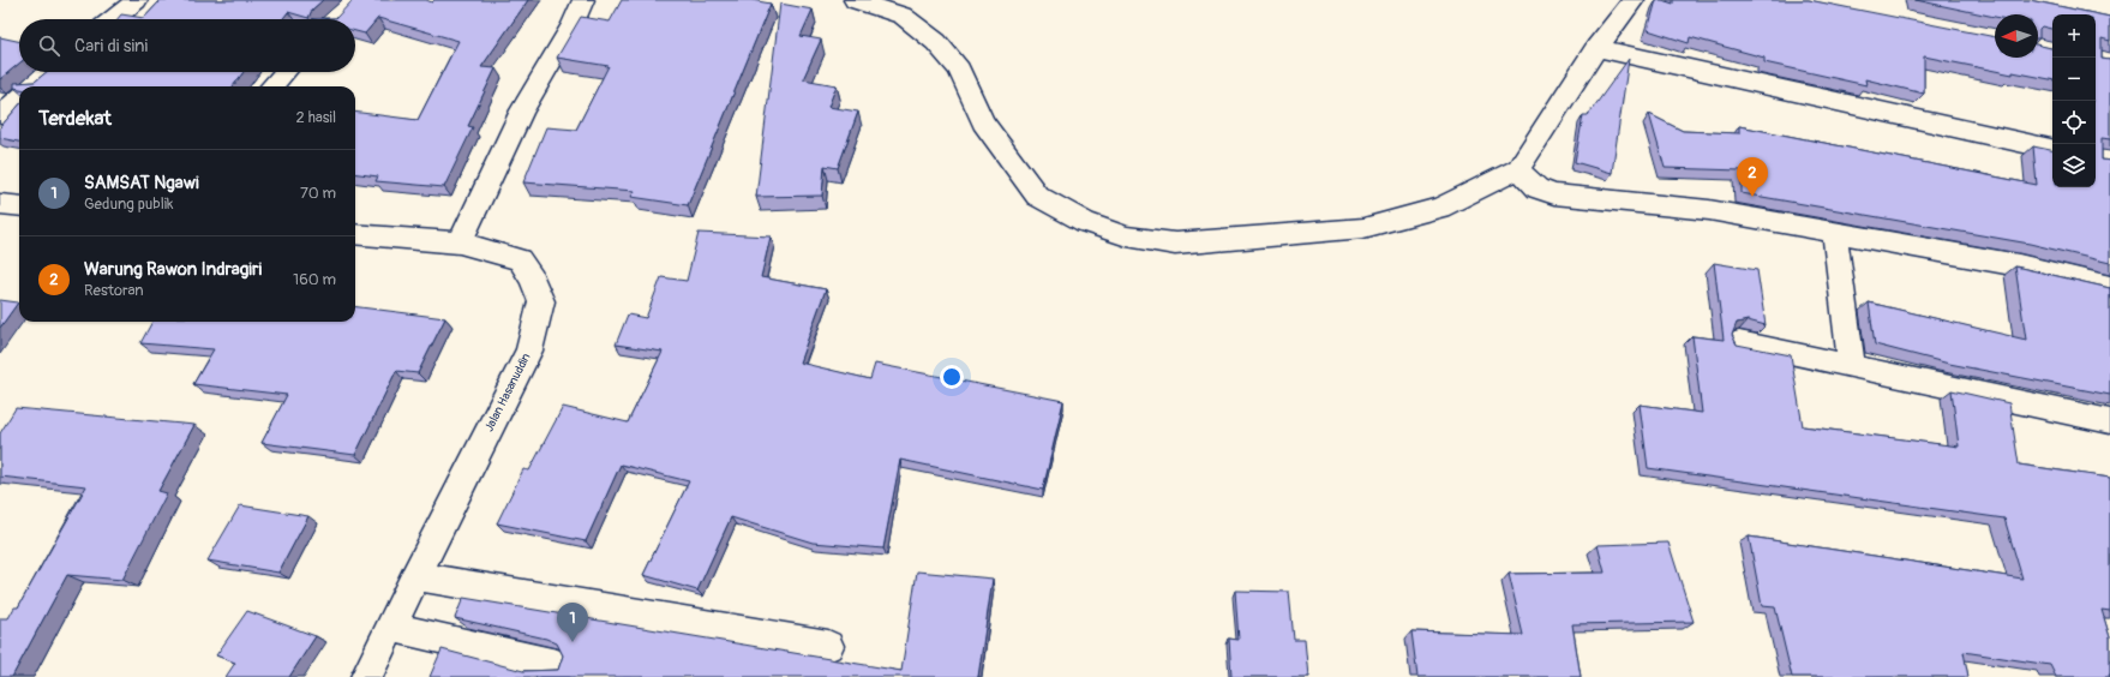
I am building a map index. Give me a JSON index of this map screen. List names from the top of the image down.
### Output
{
  "streets": {
    "street": ["Jalan Hasanuddin"]
  },
  "north": "left",
  "page": {
    "map_buttons": ["+", "−"],
    "search": "Cari di sini",
    "heading": ["Terdekat", "2 hasil"],
    "list": [
      {
        "mark": "1",
        "name": "SAMSAT Ngawi",
        "note": "Gedung publik",
        "value": "70 m"
      },
      {
        "mark": "2",
        "name": "Warung Rawon Indragiri",
        "note": "Restoran",
        "value": "160 m"
      }
    ],
    "pins": ["2", "1"]
  }
}
